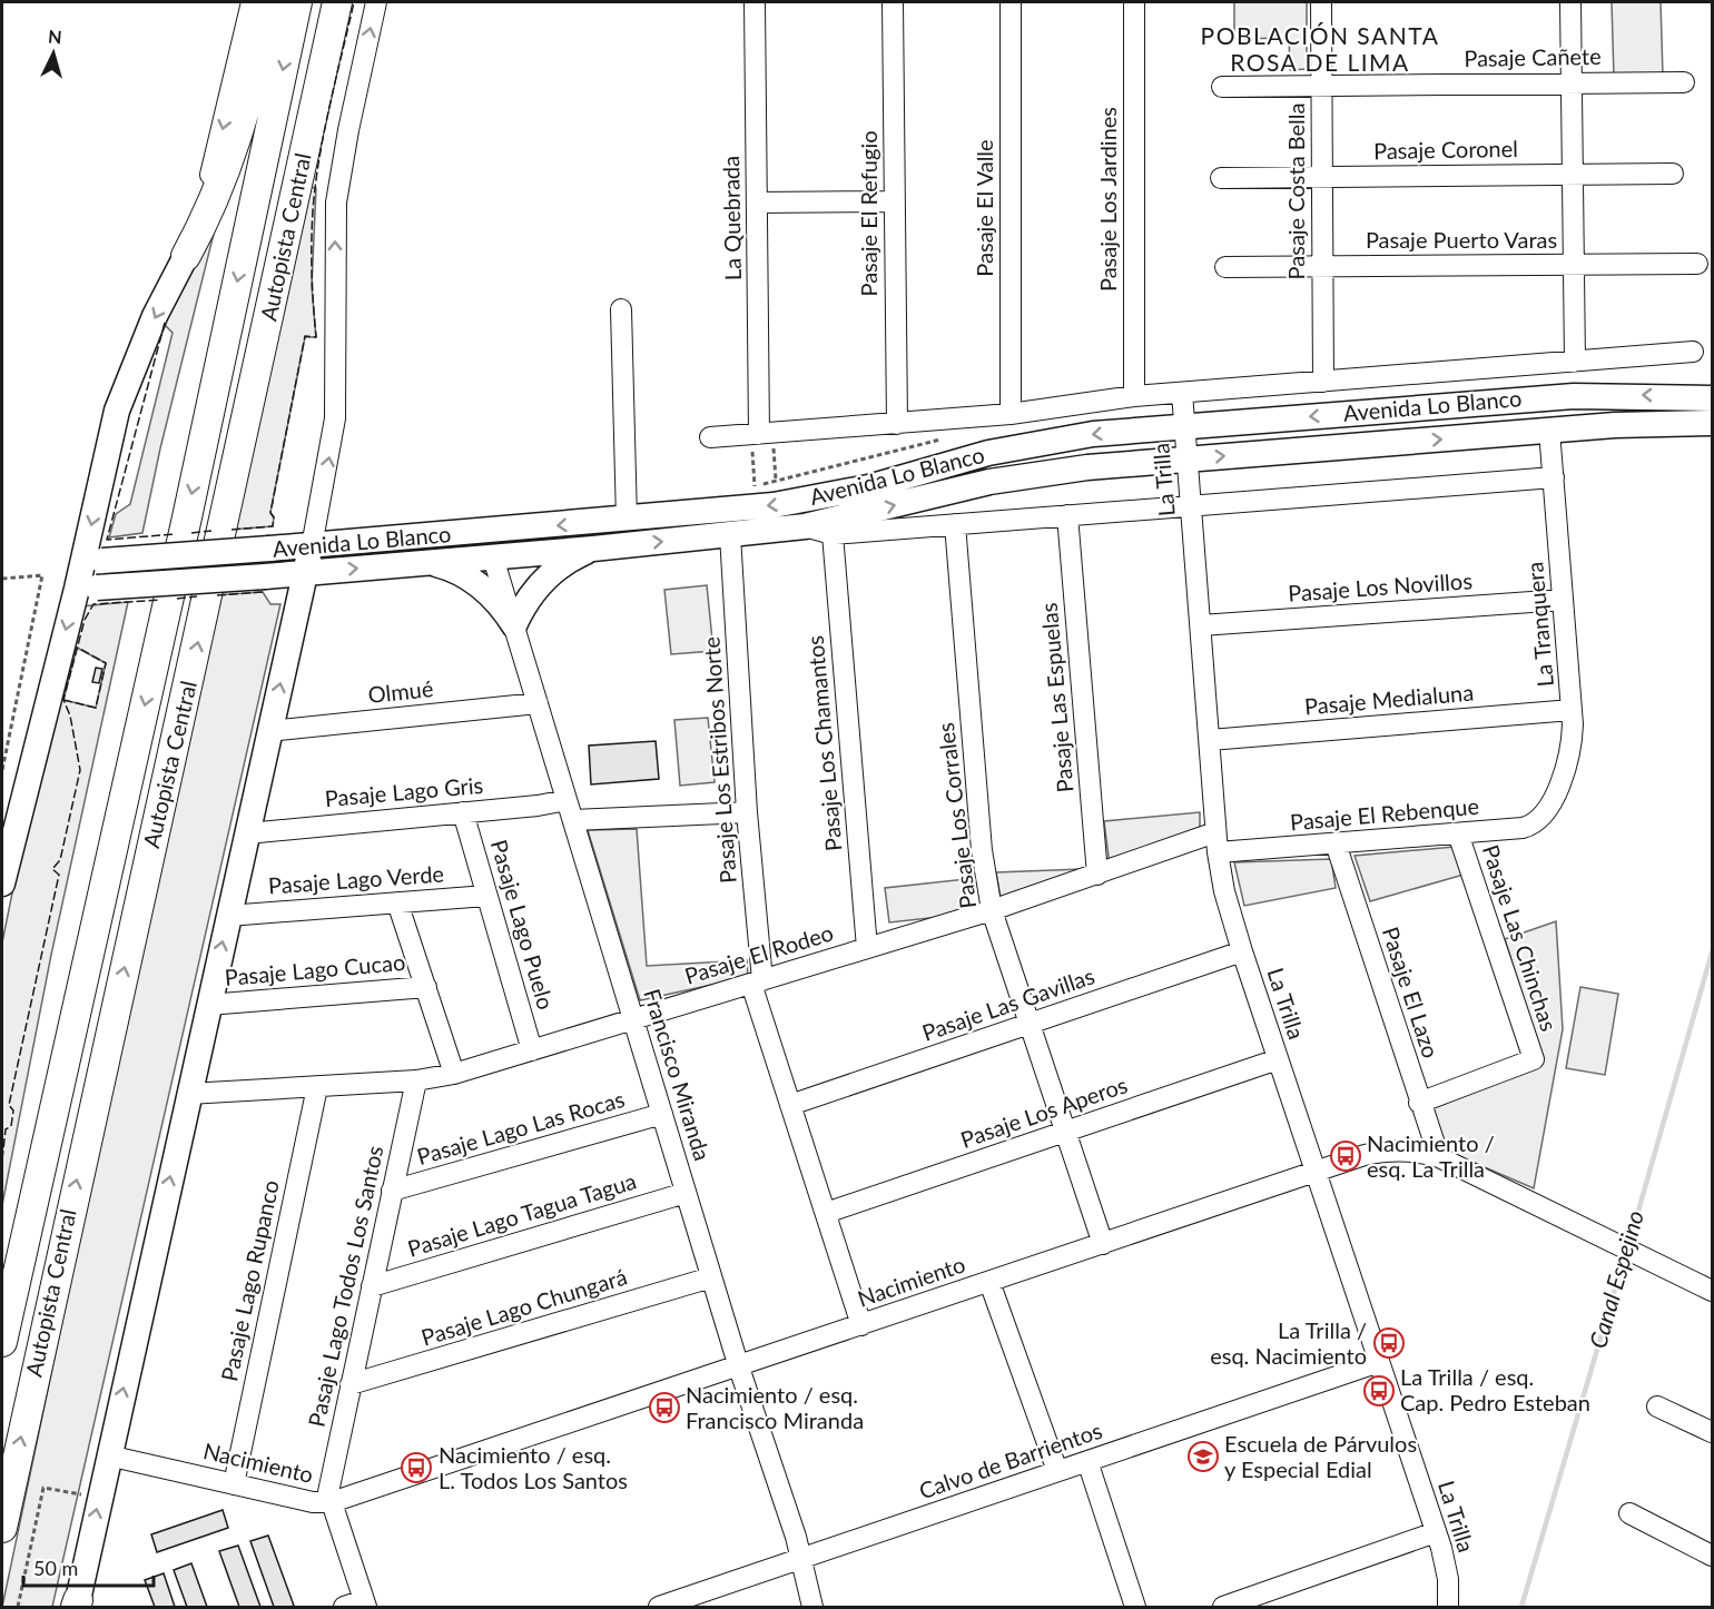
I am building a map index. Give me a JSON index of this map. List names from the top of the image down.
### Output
{
  "streets": {
    "highway": ["Autopista Central"],
    "main road": ["Avenida Lo Blanco"],
    "street": [
      "Pasaje Cañete",
      "Pasaje Coronel",
      "Pasaje Costa Bella",
      "Pasaje Los Jardines",
      "Pasaje El Valle",
      "Pasaje El Refugio",
      "La Quebrada",
      "Pasaje Puerto Varas",
      "La Trilla",
      "Pasaje Los Novillos",
      "La Tranquera",
      "Olmué",
      "Pasaje Las Espuelas",
      "Pasaje Medialuna",
      "Pasaje Los Chamantos",
      "Pasaje Los Estribos Norte",
      "Pasaje Lago Gris",
      "Pasaje El Rebenque",
      "Pasaje Los Corrales",
      "Pasaje Lago Verde",
      "Pasaje Lago Puelo",
      "Pasaje Las Chinchas",
      "Pasaje El Rodeo",
      "Pasaje Lago Cucao",
      "Pasaje El Lazo",
      "Pasaje Las Gavillas",
      "Francisco Miranda",
      "Pasaje Los Aperos",
      "Pasaje Lago Las Rocas",
      "Pasaje Lago Tagua Tagua",
      "Pasaje Lago Rupanco",
      "Nacimiento",
      "Pasaje Lago Todos Los Santos",
      "Pasaje Lago Chungará",
      "Calvo de Barrientos"
    ]
  },
  "crossings": [
    ["Pasaje Cañete", "Pasaje Costa Bella"],
    ["Pasaje Coronel", "Pasaje Costa Bella"],
    ["Pasaje Costa Bella", "Pasaje Puerto Varas"],
    ["Pasaje Costa Bella", "Avenida Lo Blanco"],
    ["Pasaje Los Jardines", "Avenida Lo Blanco"],
    ["Pasaje El Valle", "Avenida Lo Blanco"],
    ["Pasaje El Refugio", "Avenida Lo Blanco"],
    ["La Quebrada", "Avenida Lo Blanco"],
    ["Avenida Lo Blanco", "La Trilla"],
    ["Avenida Lo Blanco", "La Tranquera"],
    ["Avenida Lo Blanco", "Pasaje Las Espuelas"],
    ["Avenida Lo Blanco", "Pasaje Los Chamantos"],
    ["Avenida Lo Blanco", "Pasaje Los Estribos Norte"],
    ["Avenida Lo Blanco", "Pasaje Los Corrales"],
    ["Avenida Lo Blanco", "Francisco Miranda"],
    ["La Trilla", "Pasaje Los Novillos"],
    ["La Trilla", "Pasaje Medialuna"],
    ["La Trilla", "Pasaje El Rebenque"],
    ["La Trilla", "Pasaje El Rodeo"],
    ["La Trilla", "Pasaje Las Gavillas"],
    ["La Trilla", "Pasaje Los Aperos"],
    ["La Trilla", "Nacimiento"],
    ["La Trilla", "Calvo de Barrientos"],
    ["Pasaje Los Novillos", "La Tranquera"],
    ["La Tranquera", "Pasaje Medialuna"],
    ["La Tranquera", "Pasaje El Rebenque"],
    ["Olmué", "Francisco Miranda"],
    ["Pasaje Las Espuelas", "Pasaje El Rodeo"],
    ["Pasaje Los Chamantos", "Pasaje El Rodeo"],
    ["Pasaje Los Estribos Norte", "Pasaje Lago Gris"],
    ["Pasaje Los Estribos Norte", "Pasaje El Rodeo"],
    ["Pasaje Los Estribos Norte", "Pasaje Las Gavillas"],
    ["Pasaje Los Estribos Norte", "Pasaje Los Aperos"],
    ["Pasaje Los Estribos Norte", "Nacimiento"],
    ["Pasaje Lago Gris", "Pasaje Lago Puelo"],
    ["Pasaje Lago Gris", "Francisco Miranda"],
    ["Pasaje El Rebenque", "Pasaje Las Chinchas"],
    ["Pasaje El Rebenque", "Pasaje El Rodeo"],
    ["Pasaje El Rebenque", "Pasaje El Lazo"],
    ["Pasaje Los Corrales", "Pasaje El Rodeo"],
    ["Pasaje Los Corrales", "Pasaje Las Gavillas"],
    ["Pasaje Los Corrales", "Pasaje Los Aperos"],
    ["Pasaje Los Corrales", "Nacimiento"],
    ["Pasaje Lago Verde", "Pasaje Lago Puelo"],
    ["Pasaje Lago Puelo", "Pasaje El Rodeo"],
    ["Pasaje Las Chinchas", "Pasaje El Lazo"],
    ["Pasaje El Rodeo", "Francisco Miranda"],
    ["Pasaje El Rodeo", "Pasaje Lago Rupanco"],
    ["Pasaje El Rodeo", "Pasaje Lago Todos Los Santos"],
    ["Pasaje El Lazo", "Nacimiento"],
    ["Francisco Miranda", "Pasaje Lago Las Rocas"],
    ["Francisco Miranda", "Pasaje Lago Tagua Tagua"],
    ["Francisco Miranda", "Nacimiento"],
    ["Francisco Miranda", "Pasaje Lago Chungará"],
    ["Francisco Miranda", "Calvo de Barrientos"],
    ["Pasaje Lago Las Rocas", "Pasaje Lago Todos Los Santos"],
    ["Pasaje Lago Tagua Tagua", "Pasaje Lago Todos Los Santos"],
    ["Pasaje Lago Rupanco", "Nacimiento"],
    ["Nacimiento", "Pasaje Lago Todos Los Santos"],
    ["Pasaje Lago Todos Los Santos", "Pasaje Lago Chungará"]
  ],
  "districts": ["POBLACIÓN SANTA ROSA DE LIMA"],
  "water": ["Canal Espejino"],
  "places": {
    "bus stop": [
      "Nacimiento / esq. La Trilla",
      "La Trilla / esq. Nacimiento",
      "La Trilla / esq. Cap. Pedro Esteban",
      "Nacimiento / esq. Francisco Miranda",
      "Nacimiento / esq. L. Todos Los Santos"
    ],
    "school or university": ["Escuela de Párvulos y Especial Edial"]
  },
  "scale_bar": "50 m",
  "north": "top"
}
